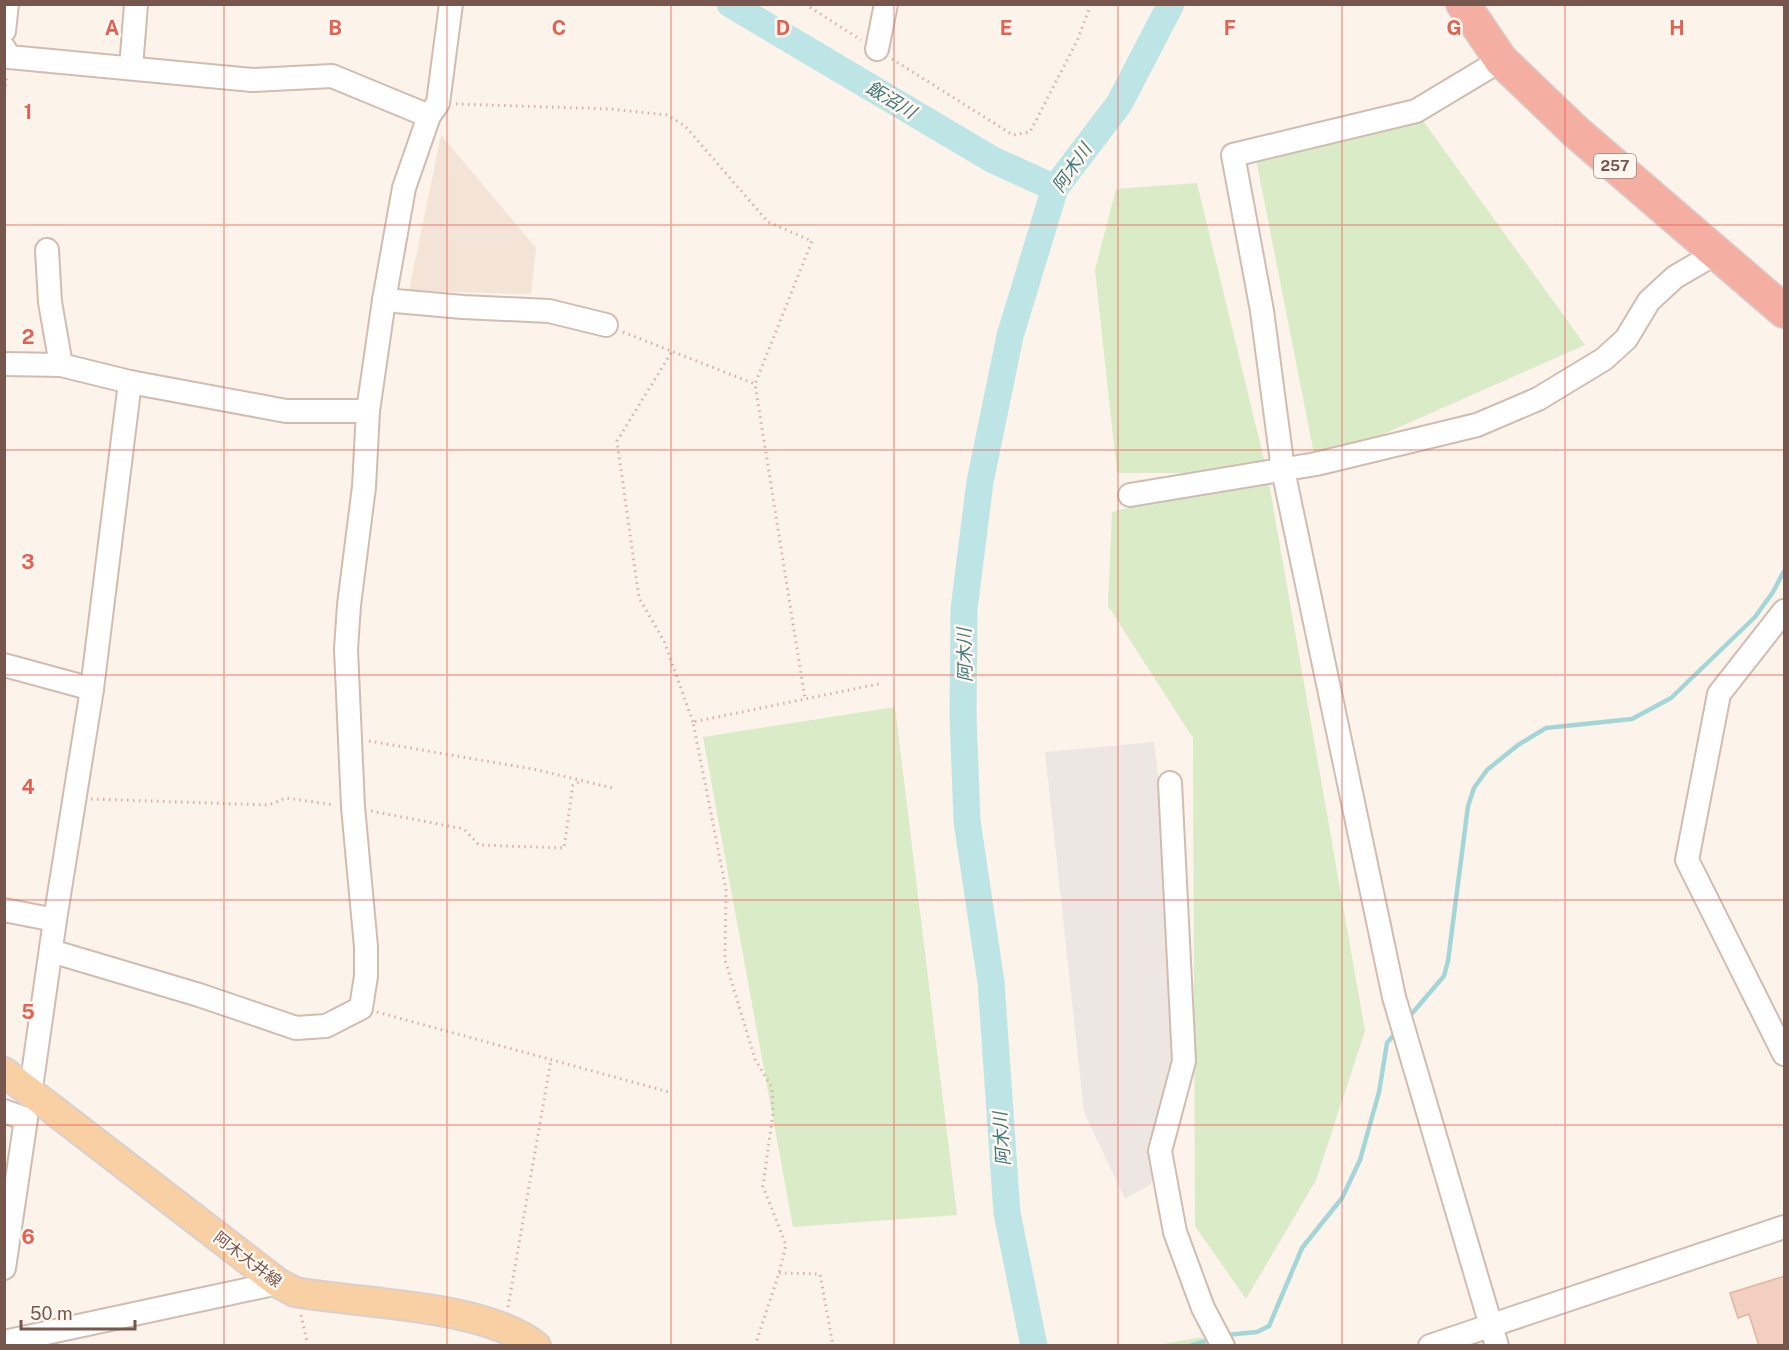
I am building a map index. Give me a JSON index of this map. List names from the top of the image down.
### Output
{
  "streets": {
    "highway": ["257"],
    "main road": ["阿木大井線"]
  },
  "water": ["飯沼川", "阿木川"],
  "scale_bar": "50 m",
  "grid": {
    "columns": [
      "A",
      "B",
      "C",
      "D",
      "E",
      "F",
      "G",
      "H"
    ],
    "rows": [
      "1",
      "2",
      "3",
      "4",
      "5",
      "6"
    ]
  }
}
